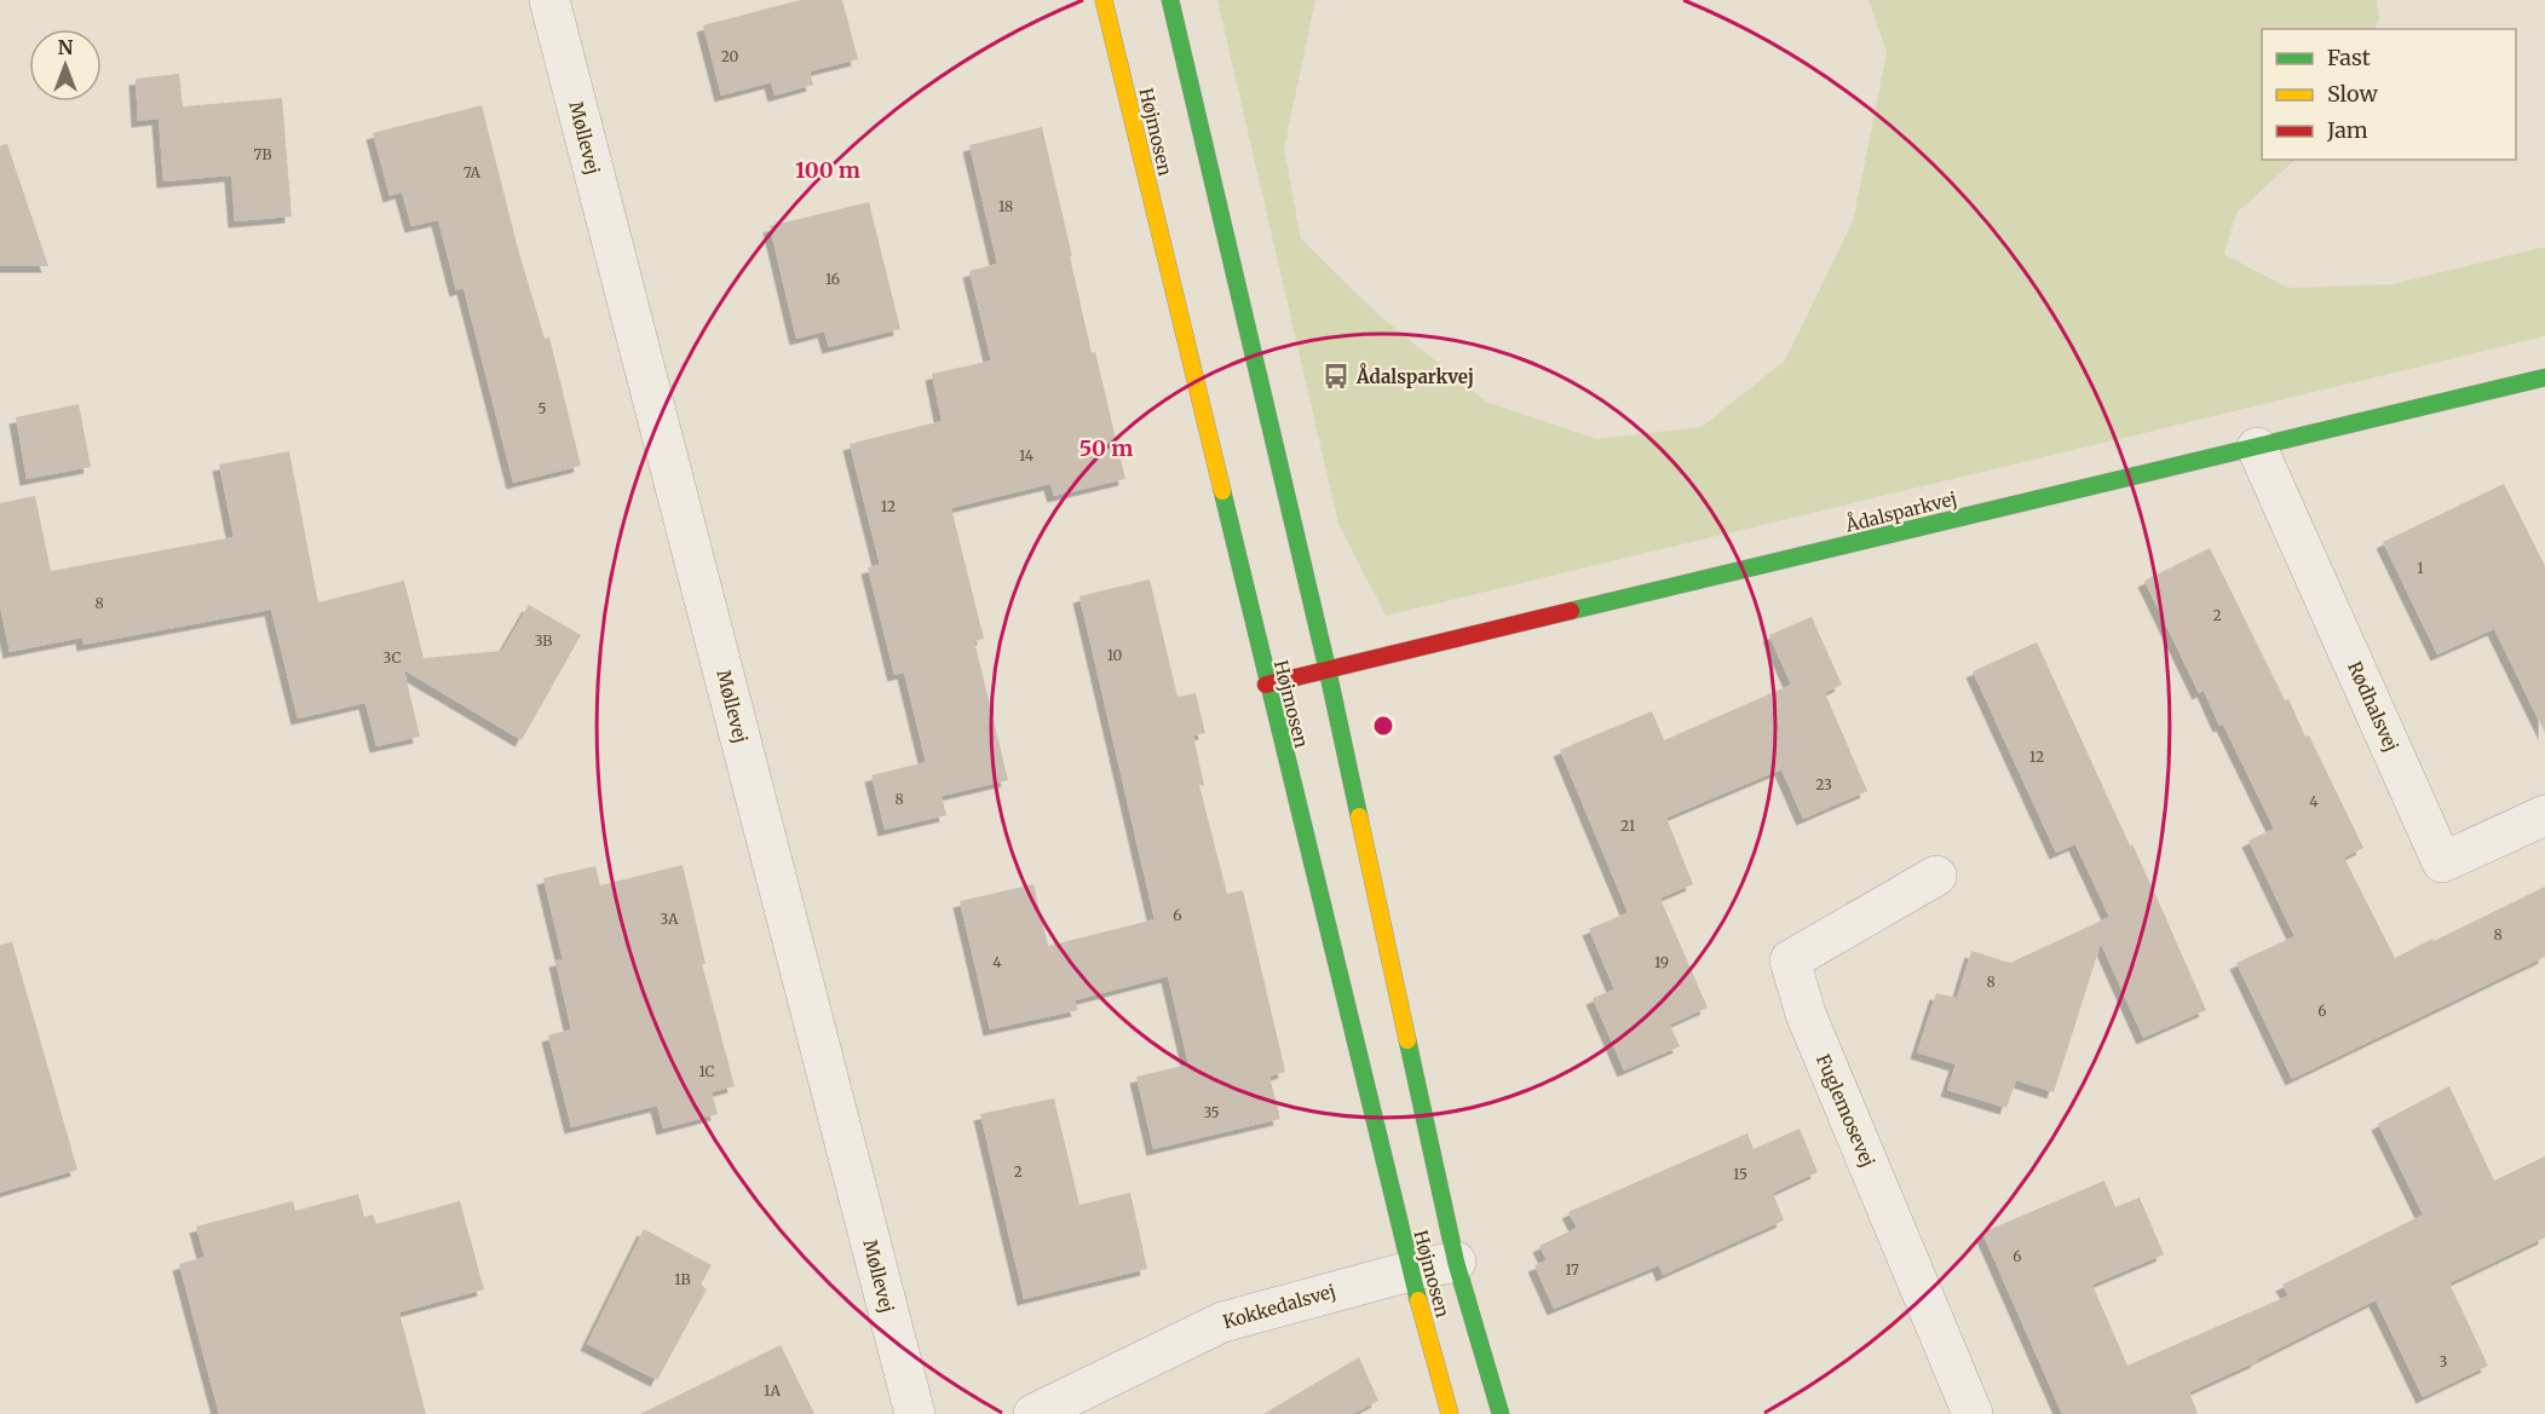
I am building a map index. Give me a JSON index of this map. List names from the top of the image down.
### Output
{
  "streets": {
    "street": [
      "Højmosen",
      "Møllevej",
      "Ådalsparkvej",
      "Rødhalsvej",
      "Fuglemosevej",
      "Kokkedalsvej"
    ]
  },
  "crossings": [
    ["Højmosen", "Ådalsparkvej"],
    ["Højmosen", "Kokkedalsvej"],
    ["Ådalsparkvej", "Rødhalsvej"]
  ],
  "places": {
    "bus stop": ["Ådalsparkvej"]
  },
  "house_numbers": [
    "20",
    "7B",
    "7A",
    "18",
    "16",
    "5",
    "14",
    "12",
    "1",
    "8",
    "2",
    "3B",
    "10",
    "3C",
    "12",
    "23",
    "8",
    "4",
    "21",
    "6",
    "3A",
    "8",
    "4",
    "19",
    "8",
    "6",
    "1C",
    "35",
    "2",
    "15",
    "6",
    "17",
    "1B",
    "3",
    "1A"
  ],
  "legend": ["Fast", "Slow", "Jam"],
  "north": "top",
  "rings": ["100 m", "50 m"]
}
